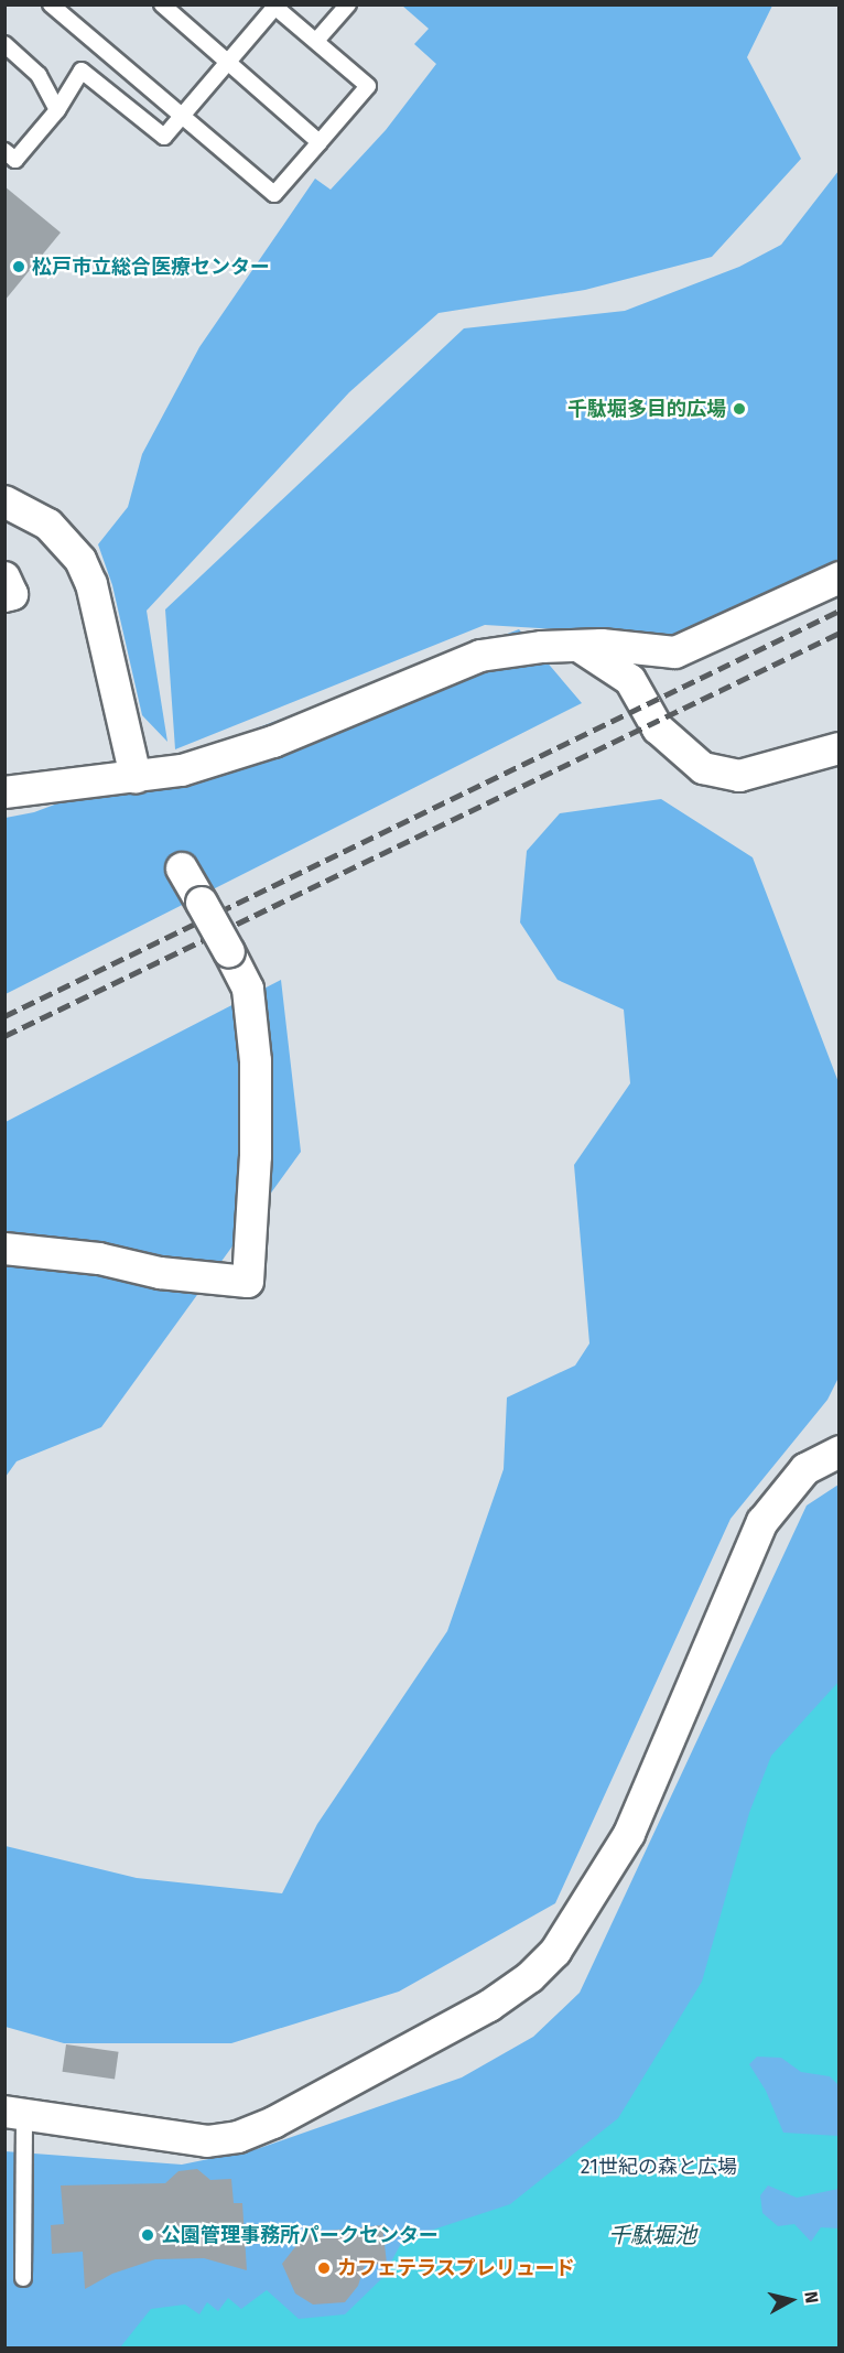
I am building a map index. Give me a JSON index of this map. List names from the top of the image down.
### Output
{
  "water": ["千駄堀池"],
  "parks": ["21世紀の森と広場"],
  "places": [
    "松戸市立総合医療センター",
    "千駄堀多目的広場",
    "公園管理事務所パークセンター",
    "カフェテラスプレリュード"
  ],
  "north": "right"
}
